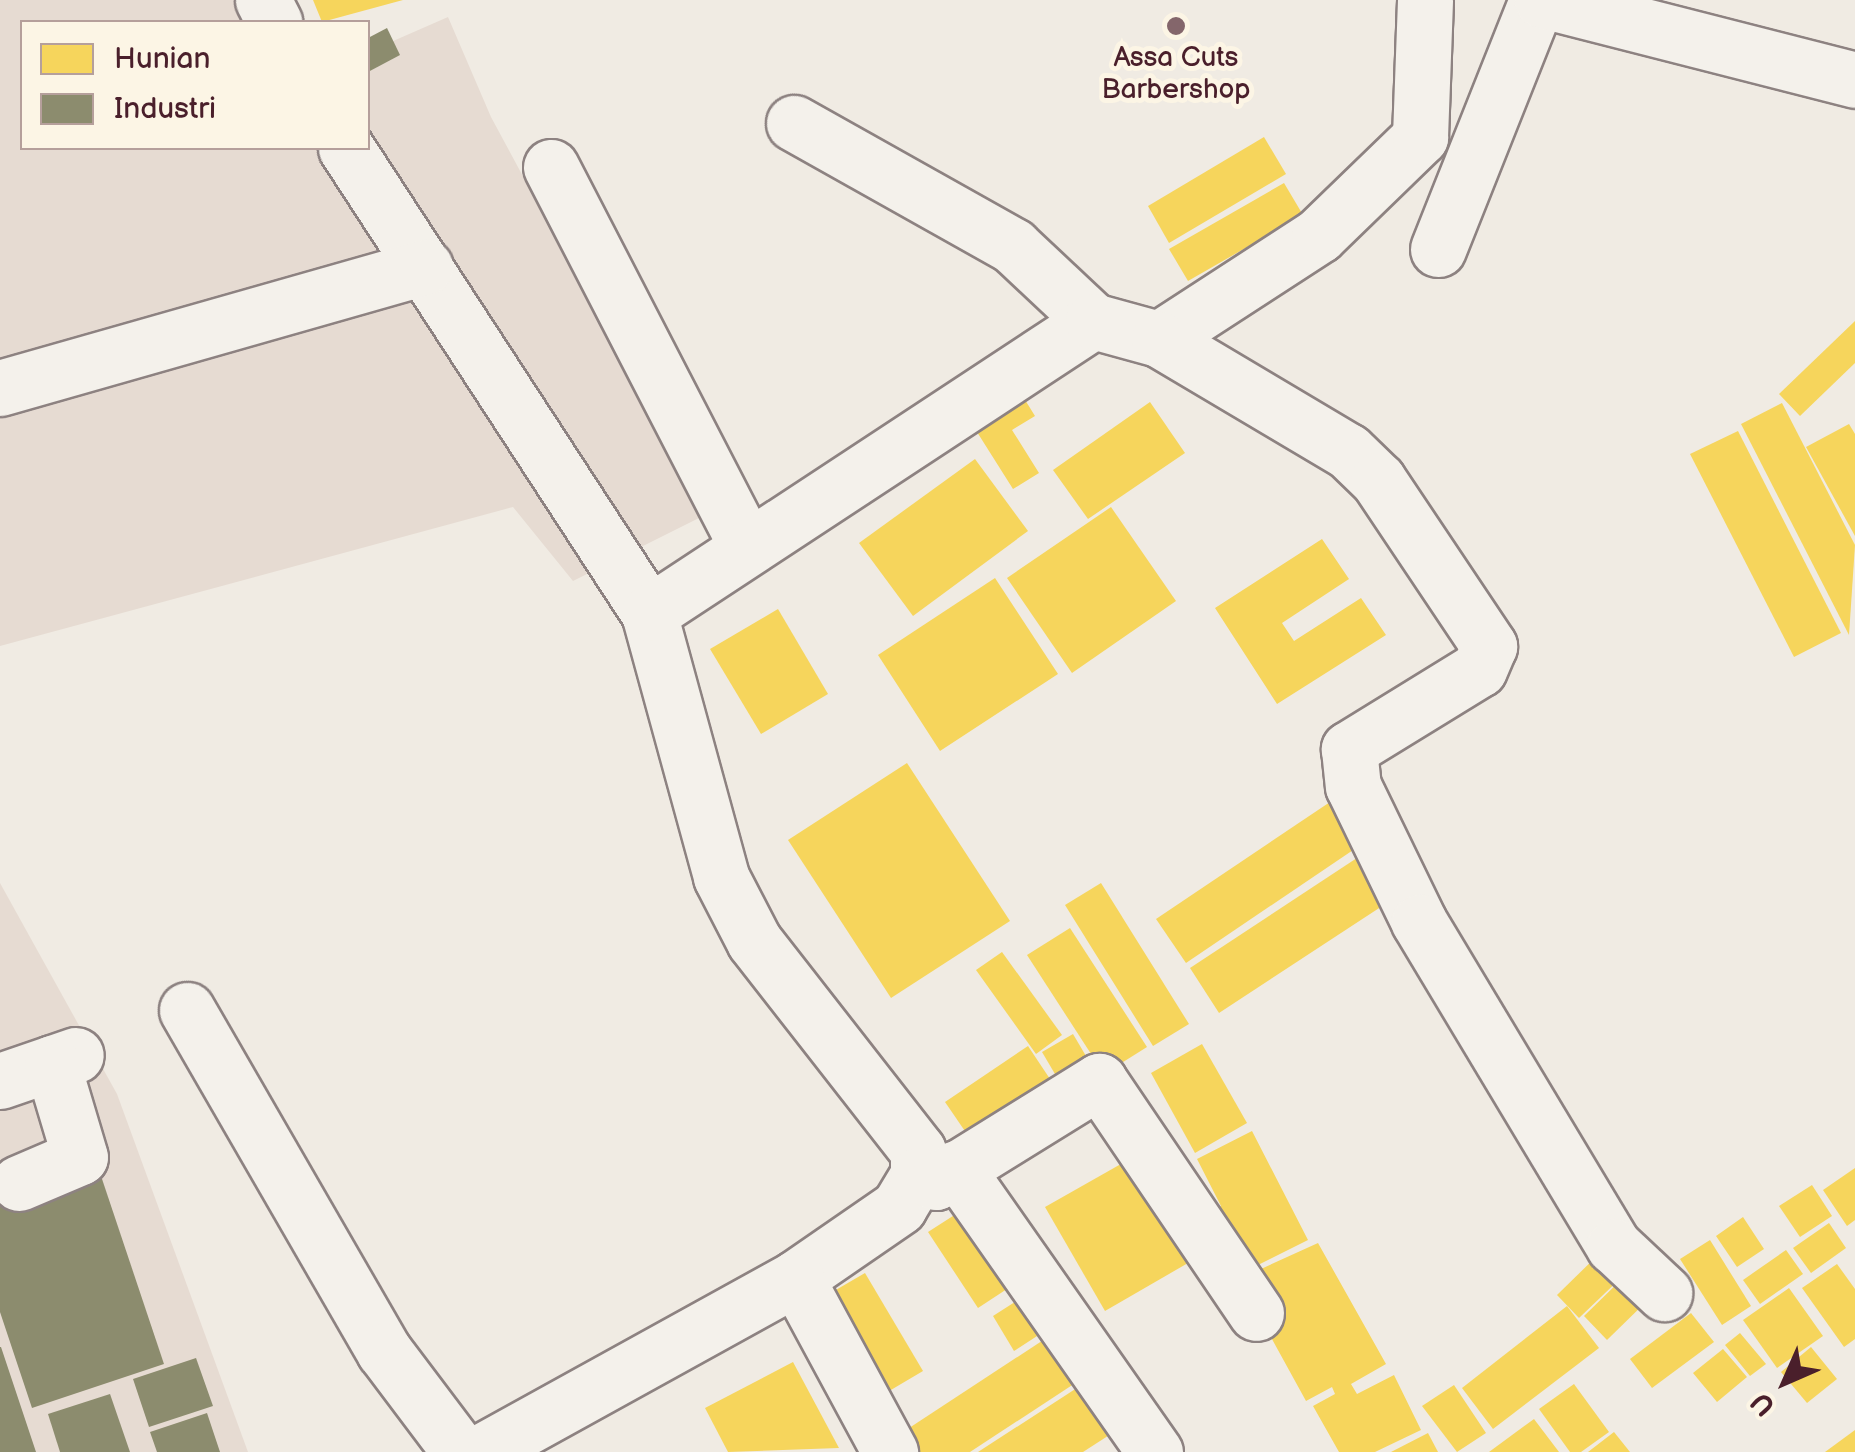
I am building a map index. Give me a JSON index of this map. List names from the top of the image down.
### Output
{
  "places": ["Assa Cuts Barbershop"],
  "legend": ["Hunian", "Industri"],
  "north": "bottom left"
}
